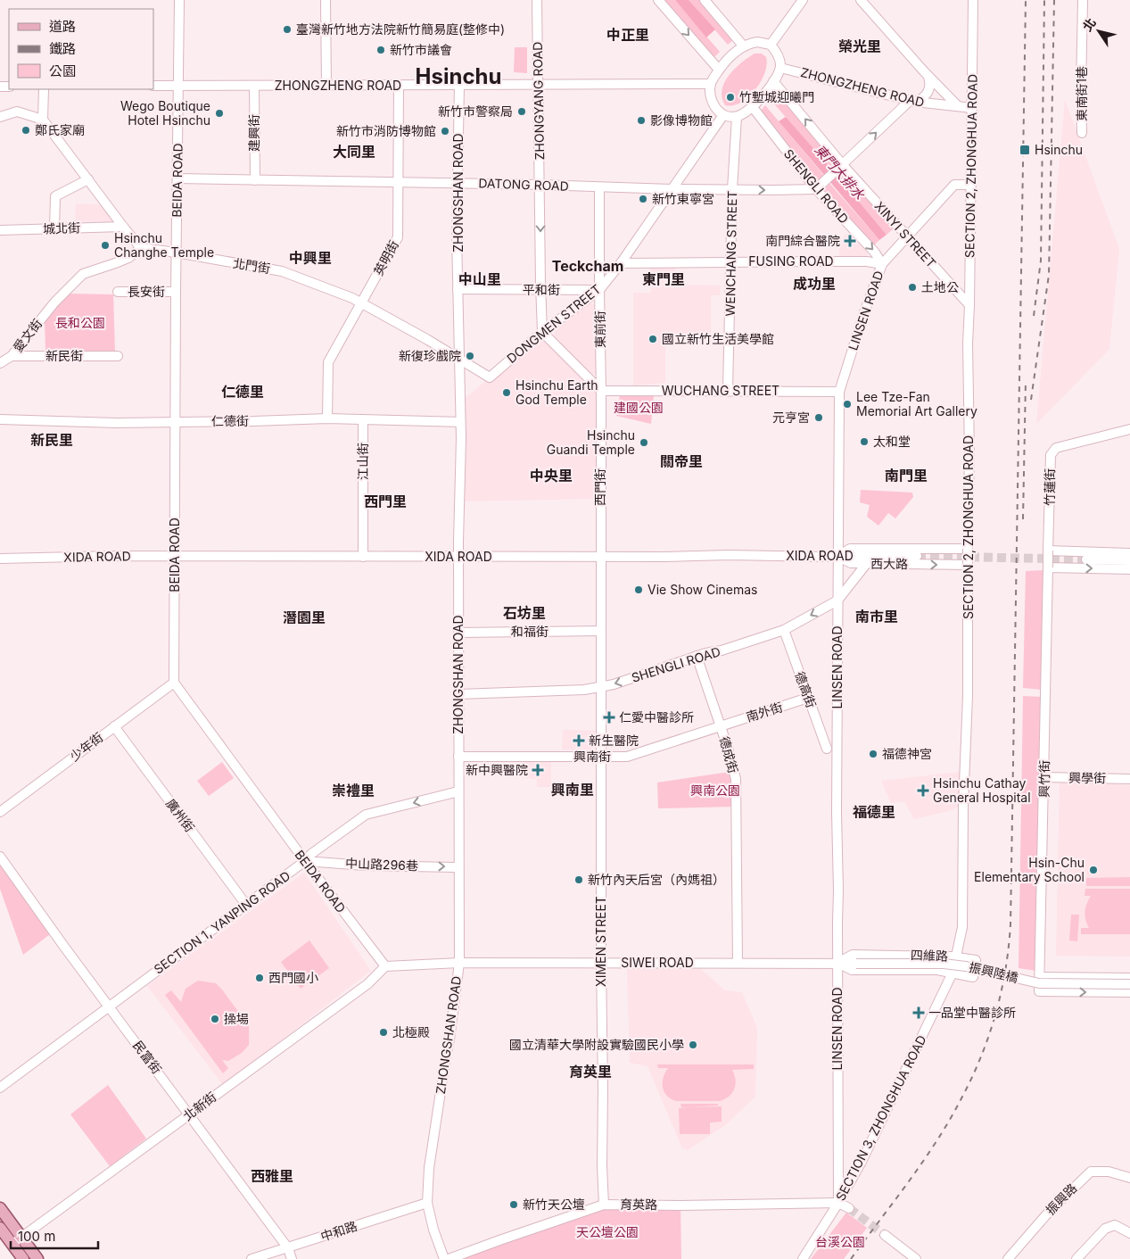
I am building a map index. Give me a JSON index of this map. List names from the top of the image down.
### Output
{
  "streets": {
    "street": [
      "ZHONGZHENG ROAD",
      "東南街1巷",
      "ZHONGYANG ROAD",
      "建興街",
      "SECTION 2, ZHONGHUA ROAD",
      "BEIDA ROAD",
      "DATONG ROAD",
      "SHENGLI ROAD",
      "ZHONGSHAN ROAD",
      "城北街",
      "XINYI STREET",
      "WENCHANG STREET",
      "英明街",
      "FUSING ROAD",
      "北門街",
      "平和街",
      "長安街",
      "LINSEN ROAD",
      "DONGMEN STREET",
      "東前街",
      "愛文街",
      "新民街",
      "WUCHANG STREET",
      "仁德街",
      "江山街",
      "西門街",
      "竹蓮街",
      "XIDA ROAD",
      "西大路",
      "和福街",
      "德高街",
      "南外街",
      "少年街",
      "德成街",
      "興南街",
      "興學街",
      "興竹街",
      "廣州街",
      "中山路296巷",
      "SECTION 1, YANPING ROAD",
      "XIMEN STREET",
      "四維路",
      "SIWEI ROAD",
      "振興陸橋",
      "民富街",
      "北新街",
      "SECTION 3, ZHONGHUA ROAD",
      "振興路",
      "育英路",
      "中和路"
    ]
  },
  "crossings": [
    ["ZHONGZHENG ROAD", "ZHONGYANG ROAD"],
    ["ZHONGZHENG ROAD", "建興街"],
    ["ZHONGZHENG ROAD", "SECTION 2, ZHONGHUA ROAD"],
    ["ZHONGZHENG ROAD", "BEIDA ROAD"],
    ["ZHONGZHENG ROAD", "SHENGLI ROAD"],
    ["ZHONGZHENG ROAD", "ZHONGSHAN ROAD"],
    ["ZHONGZHENG ROAD", "XINYI STREET"],
    ["ZHONGZHENG ROAD", "WENCHANG STREET"],
    ["ZHONGZHENG ROAD", "英明街"],
    ["ZHONGZHENG ROAD", "DONGMEN STREET"],
    ["ZHONGYANG ROAD", "DATONG ROAD"],
    ["ZHONGYANG ROAD", "平和街"],
    ["ZHONGYANG ROAD", "DONGMEN STREET"],
    ["建興街", "DATONG ROAD"],
    ["SECTION 2, ZHONGHUA ROAD", "XINYI STREET"],
    ["SECTION 2, ZHONGHUA ROAD", "LINSEN ROAD"],
    ["SECTION 2, ZHONGHUA ROAD", "西大路"],
    ["SECTION 2, ZHONGHUA ROAD", "四維路"],
    ["SECTION 2, ZHONGHUA ROAD", "SECTION 3, ZHONGHUA ROAD"],
    ["BEIDA ROAD", "DATONG ROAD"],
    ["BEIDA ROAD", "北門街"],
    ["BEIDA ROAD", "長安街"],
    ["BEIDA ROAD", "仁德街"],
    ["BEIDA ROAD", "XIDA ROAD"],
    ["BEIDA ROAD", "少年街"],
    ["BEIDA ROAD", "中山路296巷"],
    ["BEIDA ROAD", "SECTION 1, YANPING ROAD"],
    ["BEIDA ROAD", "北新街"],
    ["DATONG ROAD", "SHENGLI ROAD"],
    ["DATONG ROAD", "ZHONGSHAN ROAD"],
    ["DATONG ROAD", "WENCHANG STREET"],
    ["DATONG ROAD", "英明街"],
    ["DATONG ROAD", "DONGMEN STREET"],
    ["DATONG ROAD", "東前街"],
    ["SHENGLI ROAD", "ZHONGSHAN ROAD"],
    ["SHENGLI ROAD", "XINYI STREET"],
    ["SHENGLI ROAD", "WENCHANG STREET"],
    ["SHENGLI ROAD", "FUSING ROAD"],
    ["SHENGLI ROAD", "LINSEN ROAD"],
    ["SHENGLI ROAD", "DONGMEN STREET"],
    ["SHENGLI ROAD", "西大路"],
    ["SHENGLI ROAD", "德高街"],
    ["SHENGLI ROAD", "德成街"],
    ["SHENGLI ROAD", "XIMEN STREET"],
    ["ZHONGSHAN ROAD", "北門街"],
    ["ZHONGSHAN ROAD", "平和街"],
    ["ZHONGSHAN ROAD", "仁德街"],
    ["ZHONGSHAN ROAD", "XIDA ROAD"],
    ["ZHONGSHAN ROAD", "和福街"],
    ["ZHONGSHAN ROAD", "興南街"],
    ["ZHONGSHAN ROAD", "中山路296巷"],
    ["ZHONGSHAN ROAD", "SECTION 1, YANPING ROAD"],
    ["ZHONGSHAN ROAD", "SIWEI ROAD"],
    ["ZHONGSHAN ROAD", "中和路"],
    ["XINYI STREET", "WENCHANG STREET"],
    ["XINYI STREET", "LINSEN ROAD"],
    ["XINYI STREET", "DONGMEN STREET"],
    ["WENCHANG STREET", "FUSING ROAD"],
    ["WENCHANG STREET", "DONGMEN STREET"],
    ["WENCHANG STREET", "WUCHANG STREET"],
    ["英明街", "北門街"],
    ["英明街", "仁德街"],
    ["FUSING ROAD", "LINSEN ROAD"],
    ["FUSING ROAD", "DONGMEN STREET"],
    ["北門街", "DONGMEN STREET"],
    ["北門街", "愛文街"],
    ["平和街", "DONGMEN STREET"],
    ["平和街", "東前街"],
    ["LINSEN ROAD", "WUCHANG STREET"],
    ["LINSEN ROAD", "XIDA ROAD"],
    ["LINSEN ROAD", "西大路"],
    ["LINSEN ROAD", "四維路"],
    ["LINSEN ROAD", "SIWEI ROAD"],
    ["LINSEN ROAD", "SECTION 3, ZHONGHUA ROAD"],
    ["LINSEN ROAD", "育英路"],
    ["DONGMEN STREET", "東前街"],
    ["東前街", "WUCHANG STREET"],
    ["東前街", "西門街"],
    ["愛文街", "新民街"],
    ["WUCHANG STREET", "西門街"],
    ["仁德街", "江山街"],
    ["江山街", "XIDA ROAD"],
    ["西門街", "XIDA ROAD"],
    ["西門街", "XIMEN STREET"],
    ["竹蓮街", "興竹街"],
    ["XIDA ROAD", "西大路"],
    ["XIDA ROAD", "XIMEN STREET"],
    ["和福街", "XIMEN STREET"],
    ["德高街", "南外街"],
    ["南外街", "德成街"],
    ["南外街", "興南街"],
    ["少年街", "廣州街"],
    ["德成街", "興南街"],
    ["德成街", "SIWEI ROAD"],
    ["興南街", "XIMEN STREET"],
    ["興學街", "興竹街"],
    ["廣州街", "SECTION 1, YANPING ROAD"],
    ["中山路296巷", "SECTION 1, YANPING ROAD"],
    ["SECTION 1, YANPING ROAD", "民富街"],
    ["XIMEN STREET", "SIWEI ROAD"],
    ["XIMEN STREET", "育英路"],
    ["四維路", "SIWEI ROAD"],
    ["四維路", "SECTION 3, ZHONGHUA ROAD"],
    ["SIWEI ROAD", "振興陸橋"],
    ["民富街", "北新街"],
    ["民富街", "中和路"],
    ["SECTION 3, ZHONGHUA ROAD", "育英路"]
  ],
  "one_way": ["XINYI STREET", "中山路296巷"],
  "districts": [
    "中正里",
    "榮光里",
    "Hsinchu",
    "大同里",
    "中興里",
    "Teckcham",
    "中山里",
    "東門里",
    "成功里",
    "仁德里",
    "新民里",
    "關帝里",
    "中央里",
    "南門里",
    "西門里",
    "石坊里",
    "南市里",
    "潛園里",
    "興南里",
    "崇禮里",
    "福德里",
    "育英里",
    "西雅里"
  ],
  "water": ["東門大排水"],
  "parks": [
    "長和公園",
    "建國公園",
    "興南公園",
    "天公壇公園",
    "台溪公園"
  ],
  "places": {
    "other": [
      "臺灣新竹地方法院新竹簡易庭(整修中)",
      "新竹市議會",
      "竹塹城迎曦門",
      "新竹市警察局",
      "Wego Boutique Hotel Hsinchu",
      "影像博物館",
      "鄭氏家廟",
      "新竹市消防博物館",
      "新竹東寧宮",
      "Hsinchu Changhe Temple",
      "土地公",
      "國立新竹生活美學館",
      "新復珍戲院",
      "Hsinchu Earth God Temple",
      "Lee Tze-Fan Memorial Art Gallery",
      "元亨宮",
      "太和堂",
      "Hsinchu Guandi Temple",
      "Vie Show Cinemas",
      "福德神宮",
      "Hsin-Chu Elementary School",
      "新竹內天后宮（內媽祖）",
      "西門國小",
      "操場",
      "北極殿",
      "國立清華大學附設實驗國民小學",
      "新竹天公壇"
    ],
    "transit": ["Hsinchu"],
    "health": [
      "南門綜合醫院",
      "仁愛中醫診所",
      "新生醫院",
      "新中興醫院",
      "Hsinchu Cathay General Hospital",
      "一品堂中醫診所"
    ]
  },
  "legend": ["道路", "鐵路", "公園"],
  "scale_bar": "100 m",
  "north": "top left"
}
